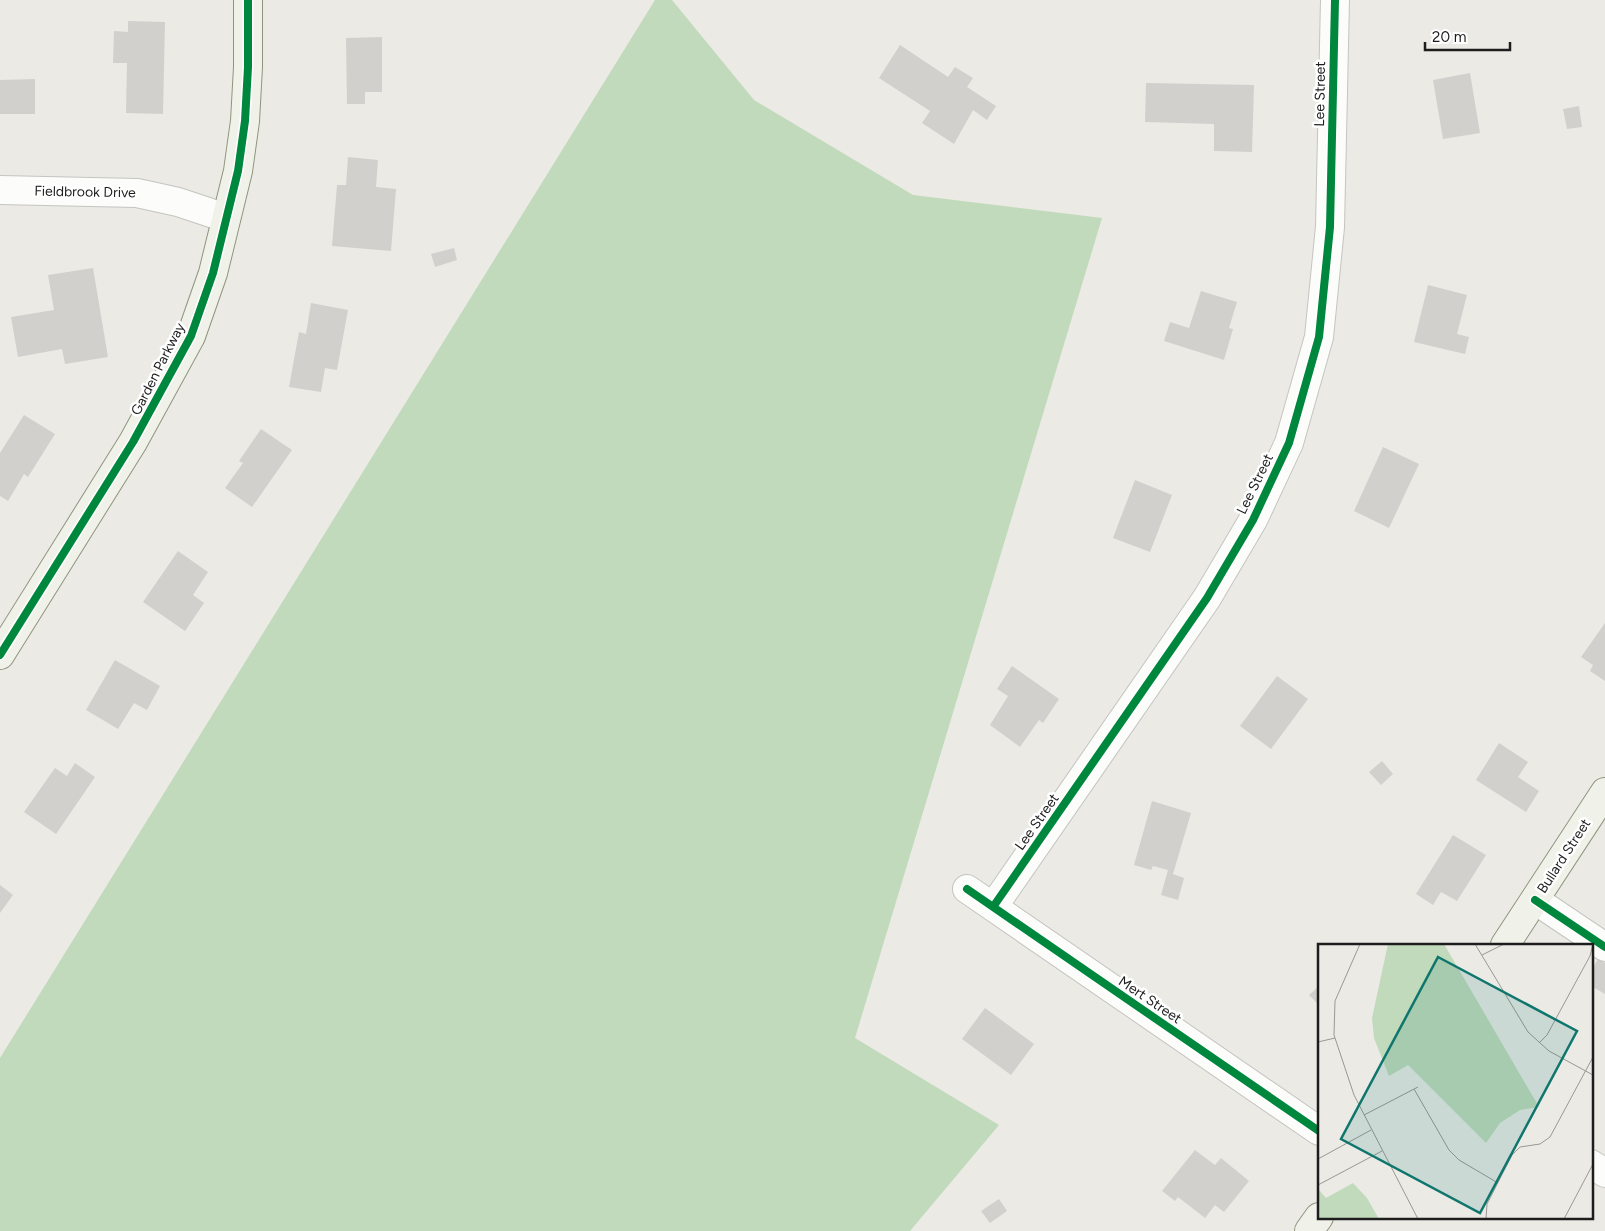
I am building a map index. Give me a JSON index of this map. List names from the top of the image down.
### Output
{
  "streets": {
    "street": [
      "Lee Street",
      "Fieldbrook Drive",
      "Garden Parkway",
      "Bullard Street",
      "Mert Street"
    ]
  },
  "crossings": [
    ["Lee Street", "Mert Street"],
    ["Fieldbrook Drive", "Garden Parkway"]
  ],
  "scale_bar": "20 m"
}
